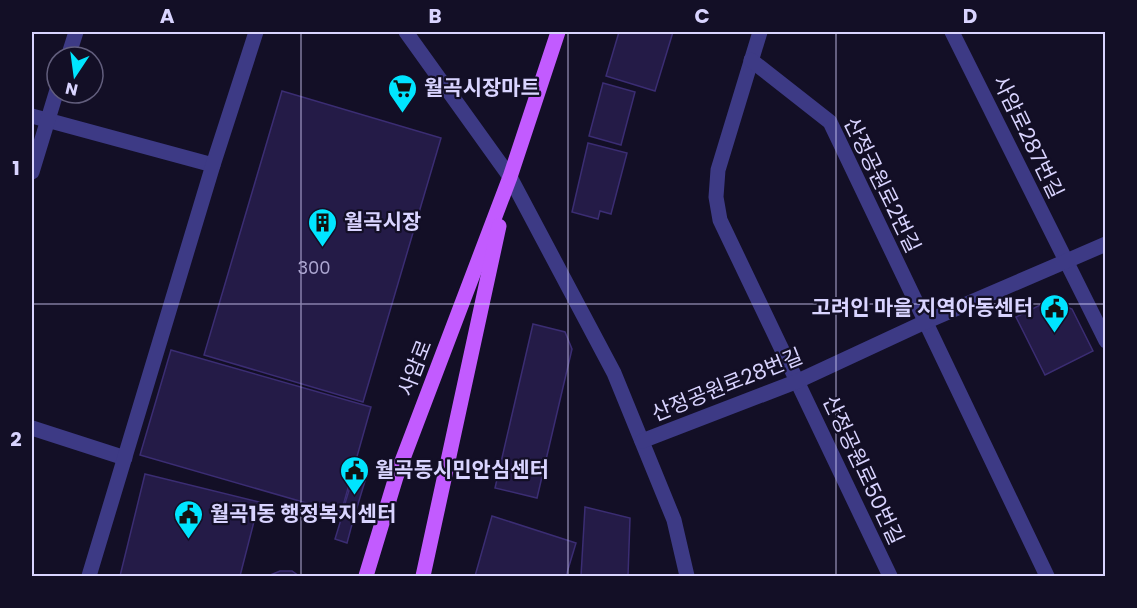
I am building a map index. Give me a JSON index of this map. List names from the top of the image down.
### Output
{
  "streets": {
    "main road": ["사암로"],
    "street": [
      "사암로287번길",
      "산정공원로2번길",
      "산정공원로28번길",
      "산정공원로50번길"
    ]
  },
  "crossings": [
    ["사암로287번길", "산정공원로28번길"],
    ["산정공원로2번길", "산정공원로28번길"],
    ["산정공원로28번길", "산정공원로50번길"]
  ],
  "places": {
    "supermarket": ["월곡시장마트"],
    "building": ["월곡시장"],
    "public building": ["고려인 마을 지역아동센터", "월곡동시민안심센터", "월곡1동 행정복지센터"]
  },
  "house_numbers": ["300"],
  "north": "bottom",
  "grid": {
    "columns": [
      "A",
      "B",
      "C",
      "D"
    ],
    "rows": ["1", "2"]
  }
}
